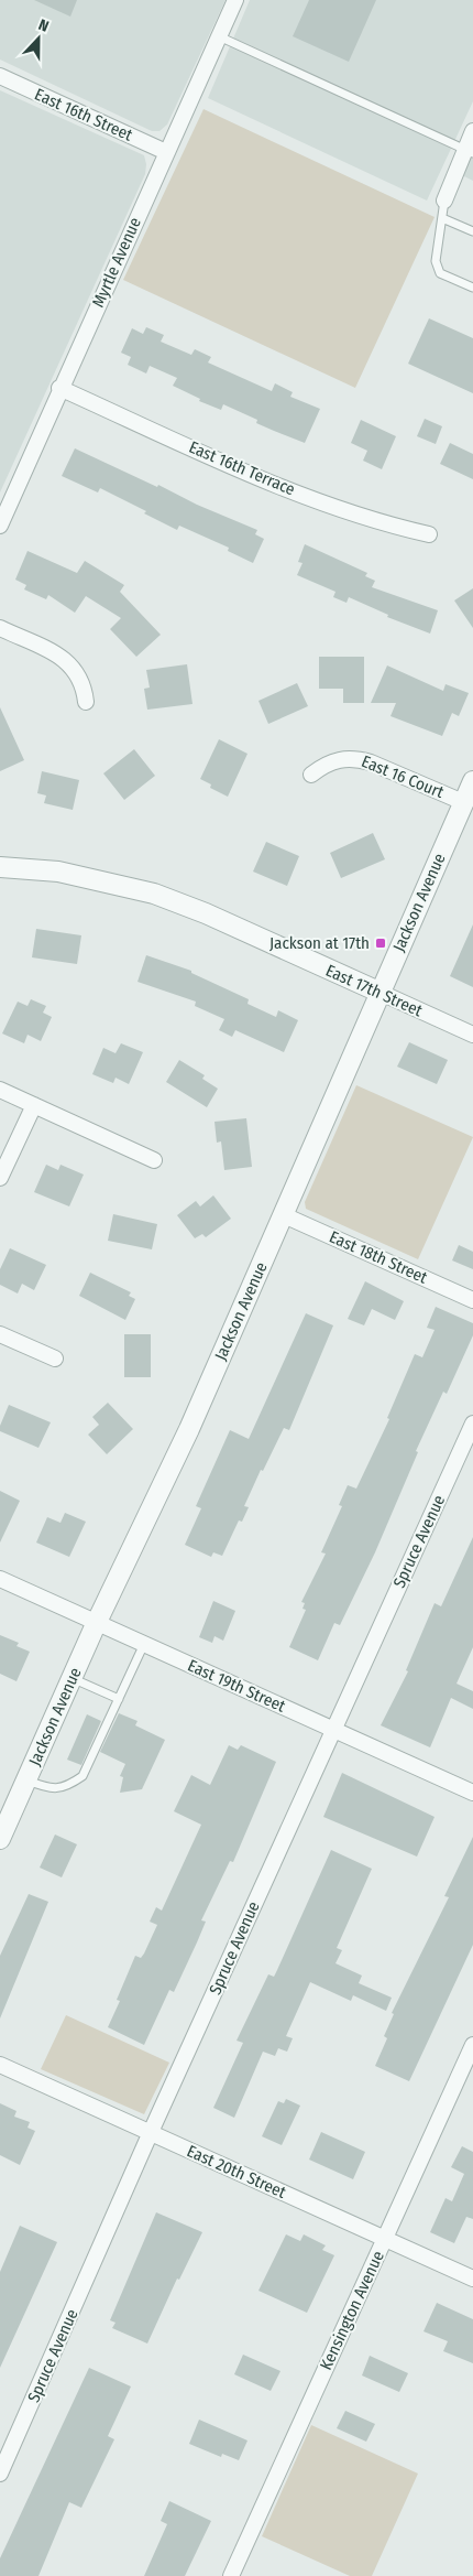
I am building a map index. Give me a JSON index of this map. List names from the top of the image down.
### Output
{
  "streets": {
    "street": [
      "East 16th Street",
      "Myrtle Avenue",
      "East 16th Terrace",
      "East 16 Court",
      "Jackson Avenue",
      "East 17th Street",
      "East 18th Street",
      "Spruce Avenue",
      "East 19th Street",
      "East 20th Street",
      "Kensington Avenue"
    ]
  },
  "crossings": [
    ["East 16th Street", "Myrtle Avenue"],
    ["Myrtle Avenue", "East 16th Terrace"],
    ["East 16 Court", "Jackson Avenue"],
    ["Jackson Avenue", "East 17th Street"],
    ["Jackson Avenue", "East 18th Street"],
    ["Jackson Avenue", "East 19th Street"],
    ["Spruce Avenue", "East 19th Street"],
    ["Spruce Avenue", "East 20th Street"],
    ["East 20th Street", "Kensington Avenue"]
  ],
  "places": {
    "transit": ["Jackson at 17th"]
  },
  "north": "top"
}
